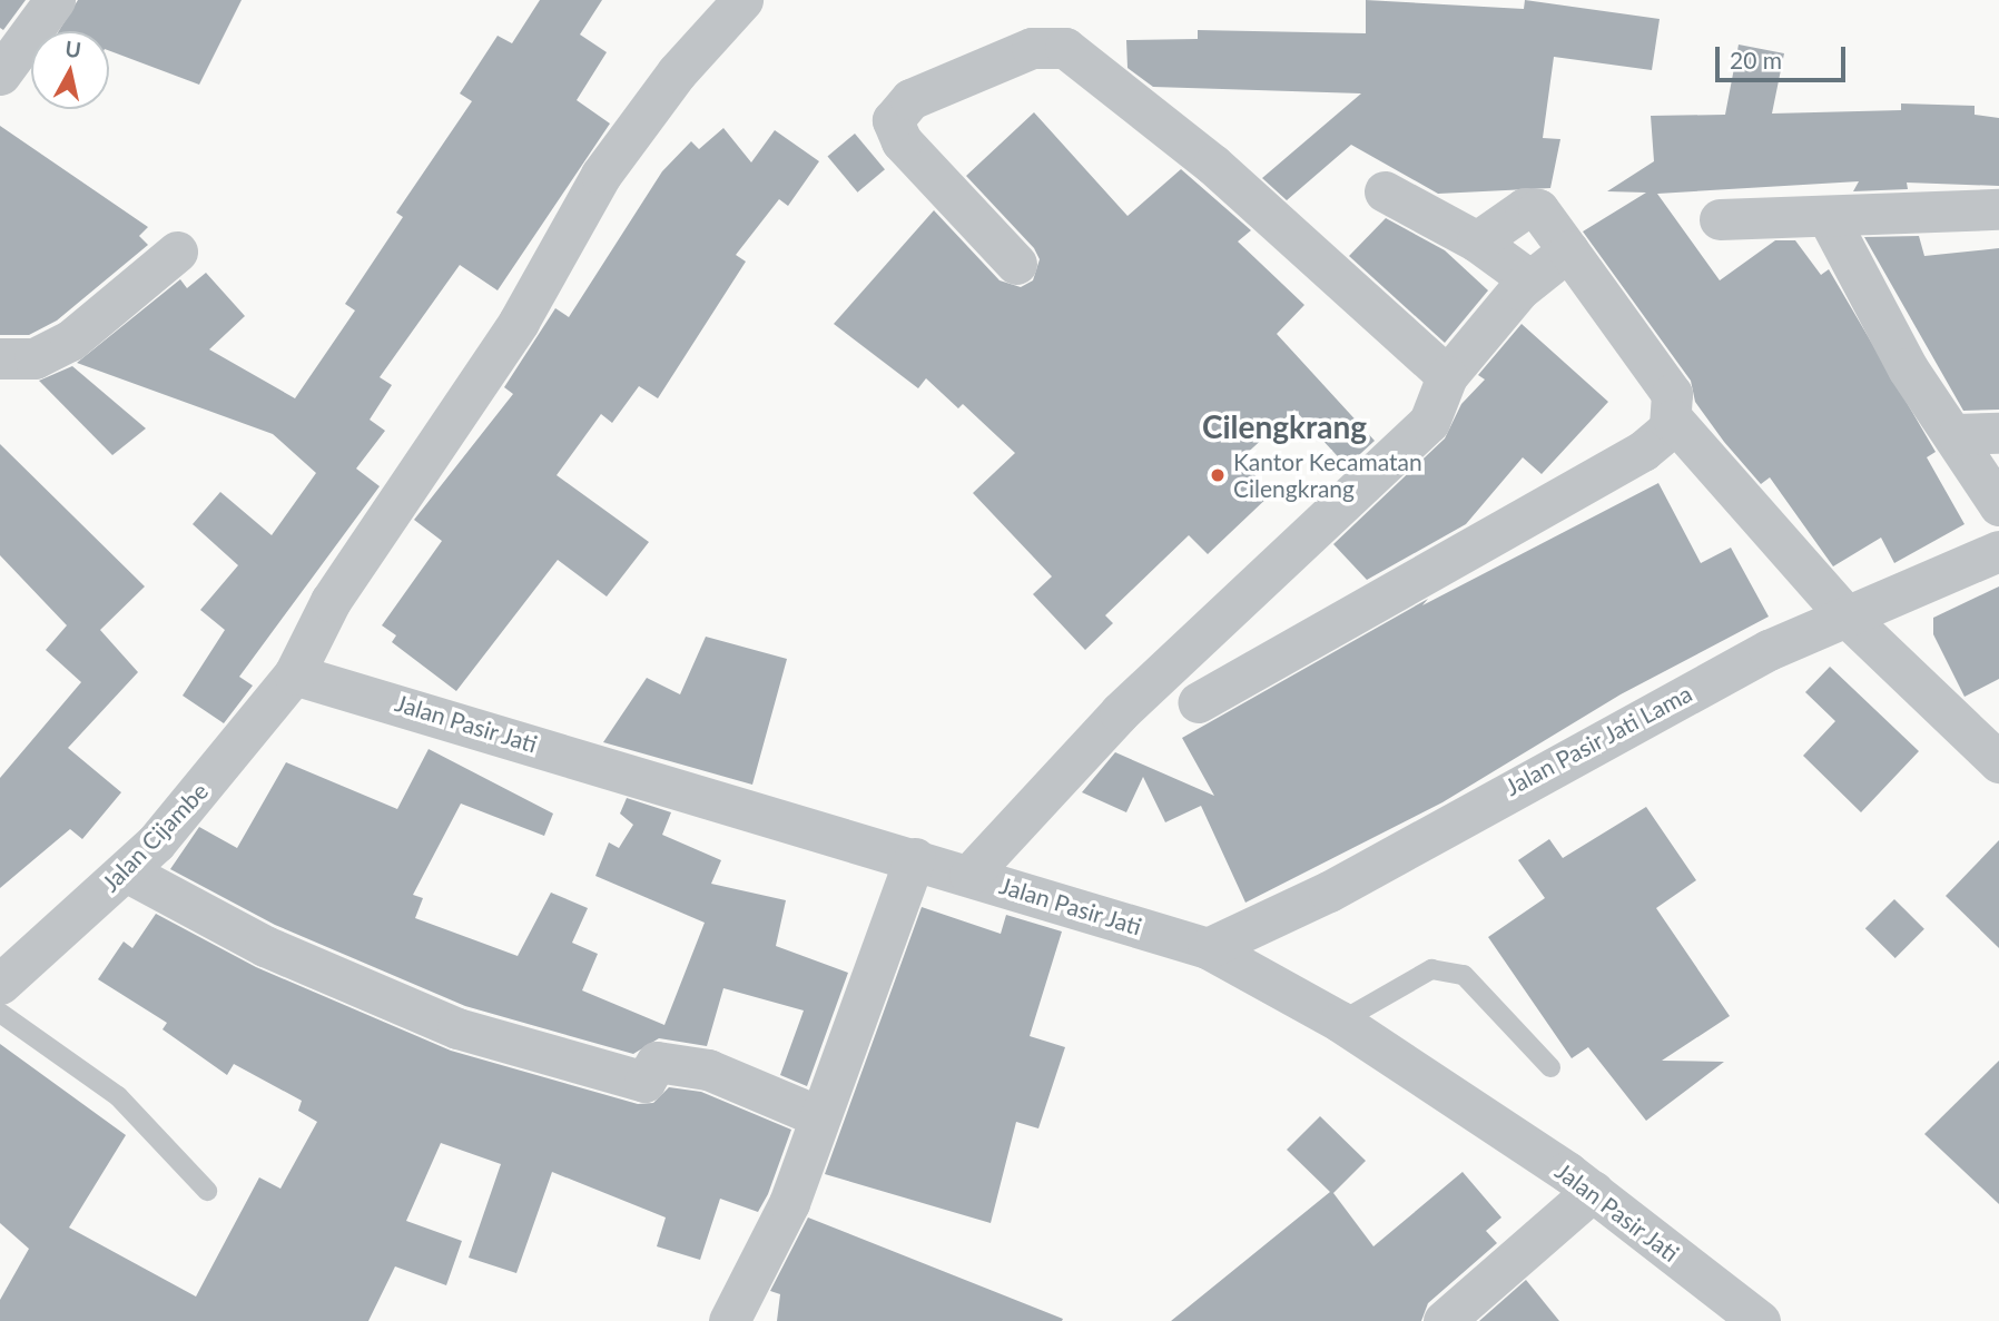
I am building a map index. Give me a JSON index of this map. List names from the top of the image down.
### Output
{
  "streets": {
    "street": ["Jalan Pasir Jati", "Jalan Pasir Jati Lama", "Jalan Cijambe"]
  },
  "crossings": [
    ["Jalan Pasir Jati", "Jalan Pasir Jati Lama"],
    ["Jalan Pasir Jati", "Jalan Cijambe"]
  ],
  "districts": ["Cilengkrang"],
  "places": ["Kantor Kecamatan Cilengkrang"],
  "scale_bar": "20 m",
  "north": "top"
}
